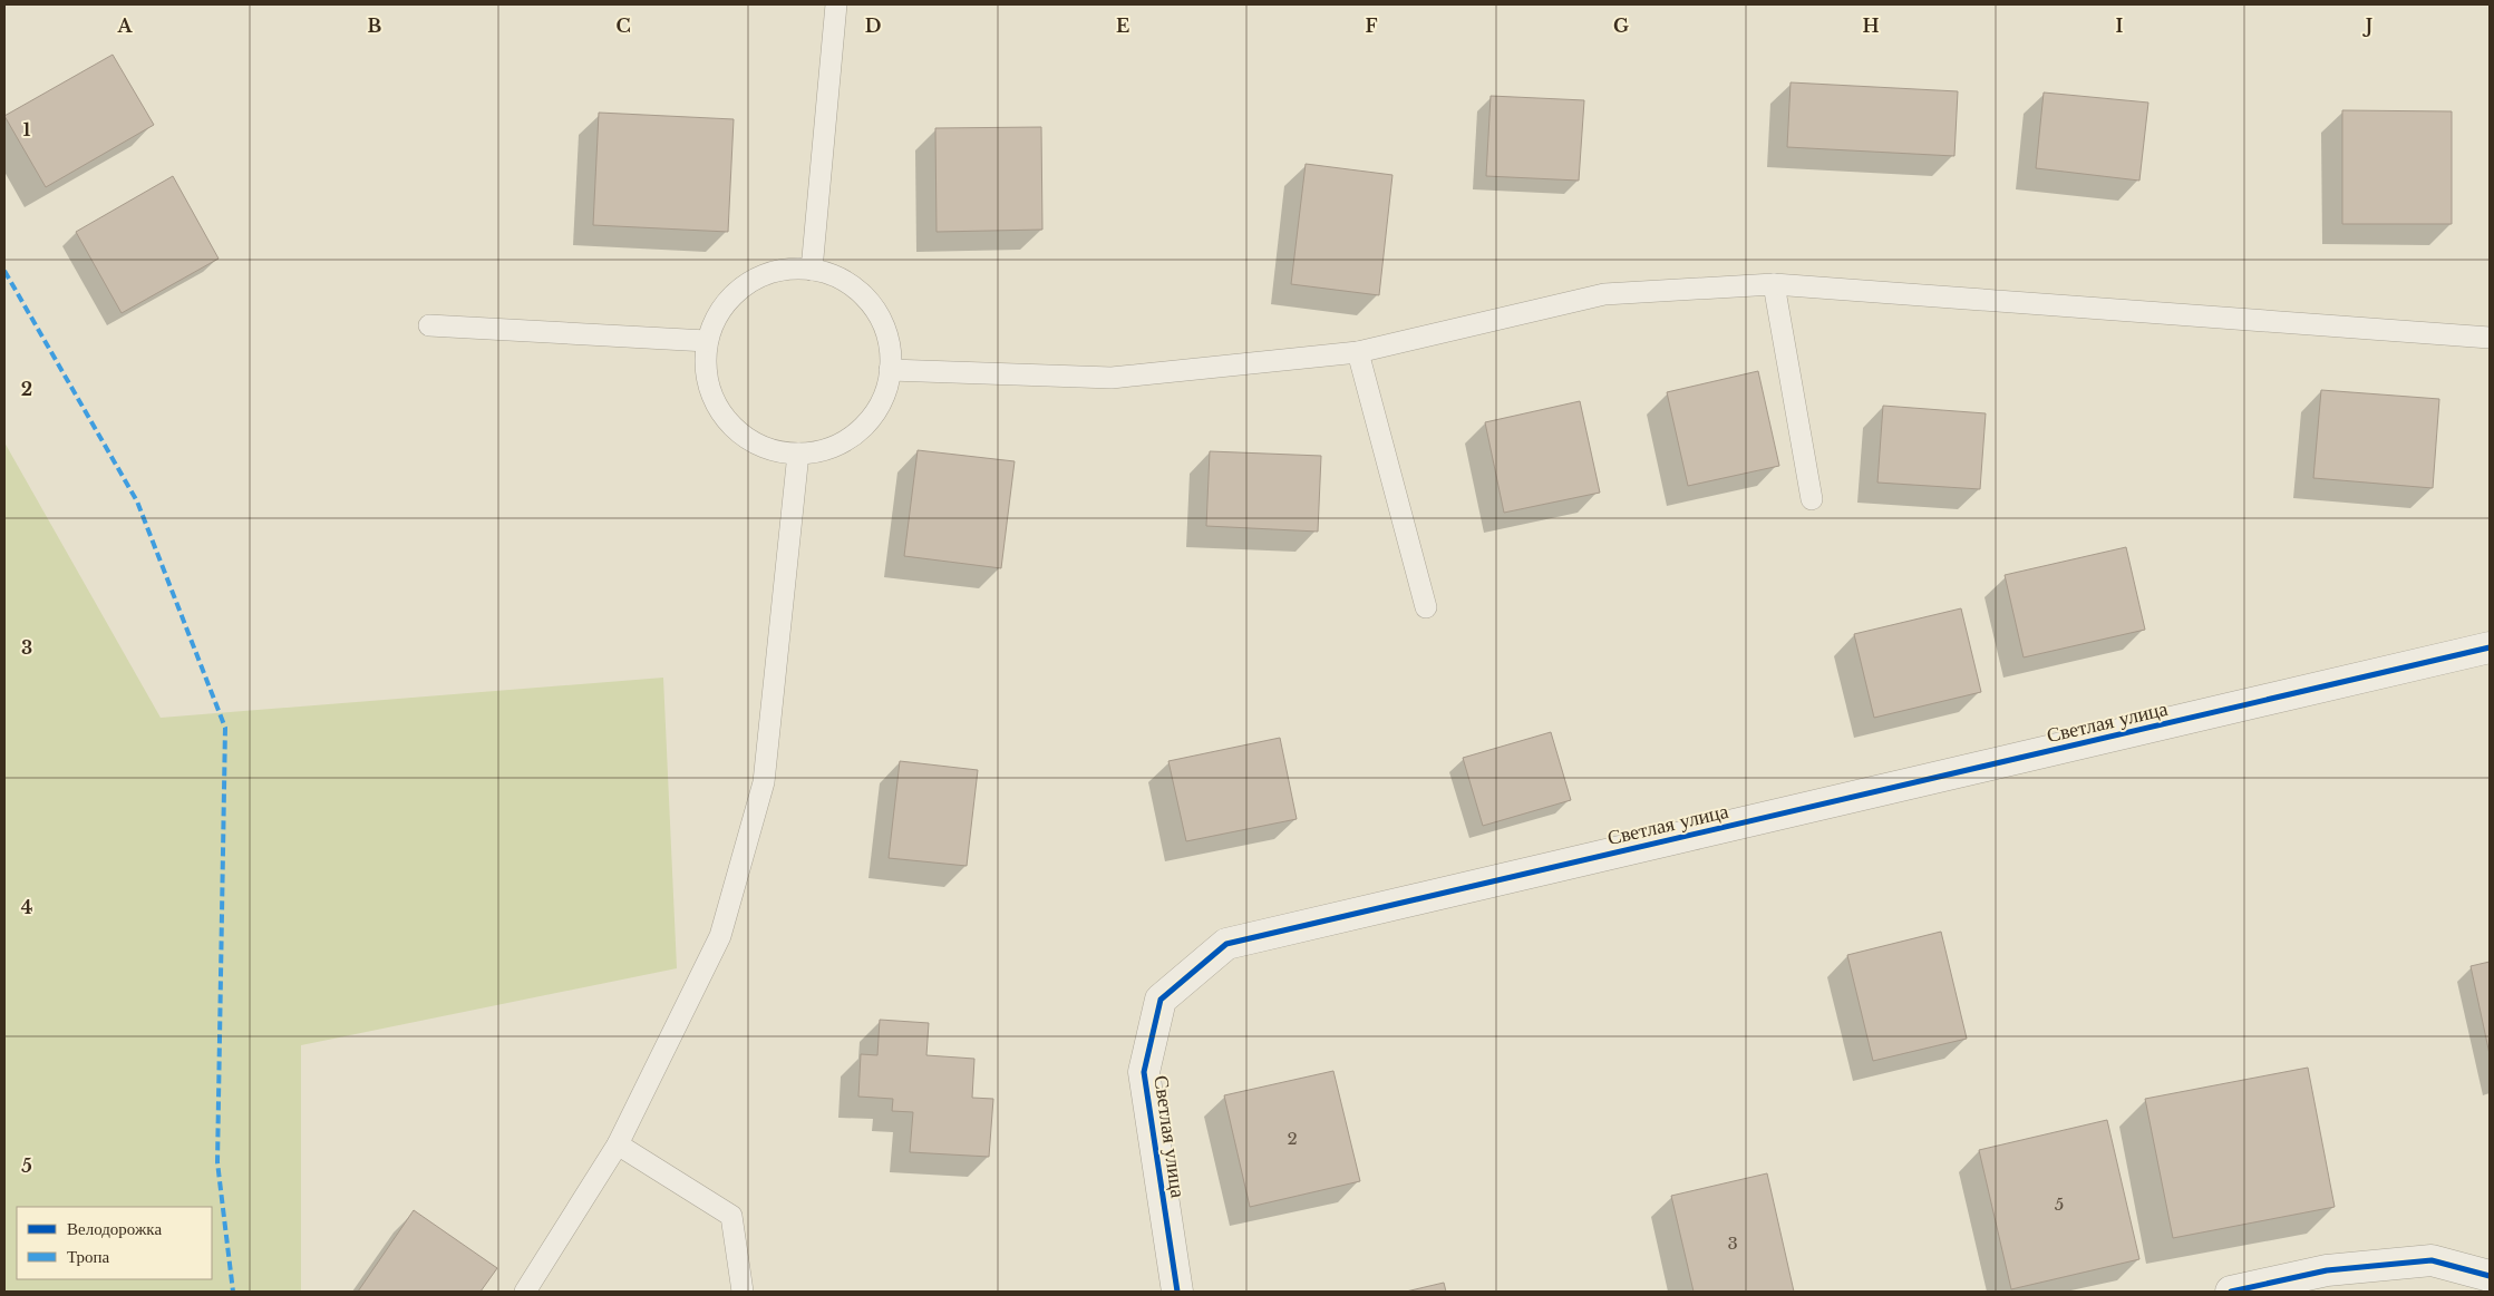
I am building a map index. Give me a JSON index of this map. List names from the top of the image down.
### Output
{
  "streets": {
    "street": ["Светлая улица"]
  },
  "house_numbers": ["2", "5", "3"],
  "legend": ["Велодорожка", "Тропа"],
  "grid": {
    "columns": [
      "A",
      "B",
      "C",
      "D",
      "E",
      "F",
      "G",
      "H",
      "I",
      "J"
    ],
    "rows": [
      "1",
      "2",
      "3",
      "4",
      "5"
    ]
  }
}
